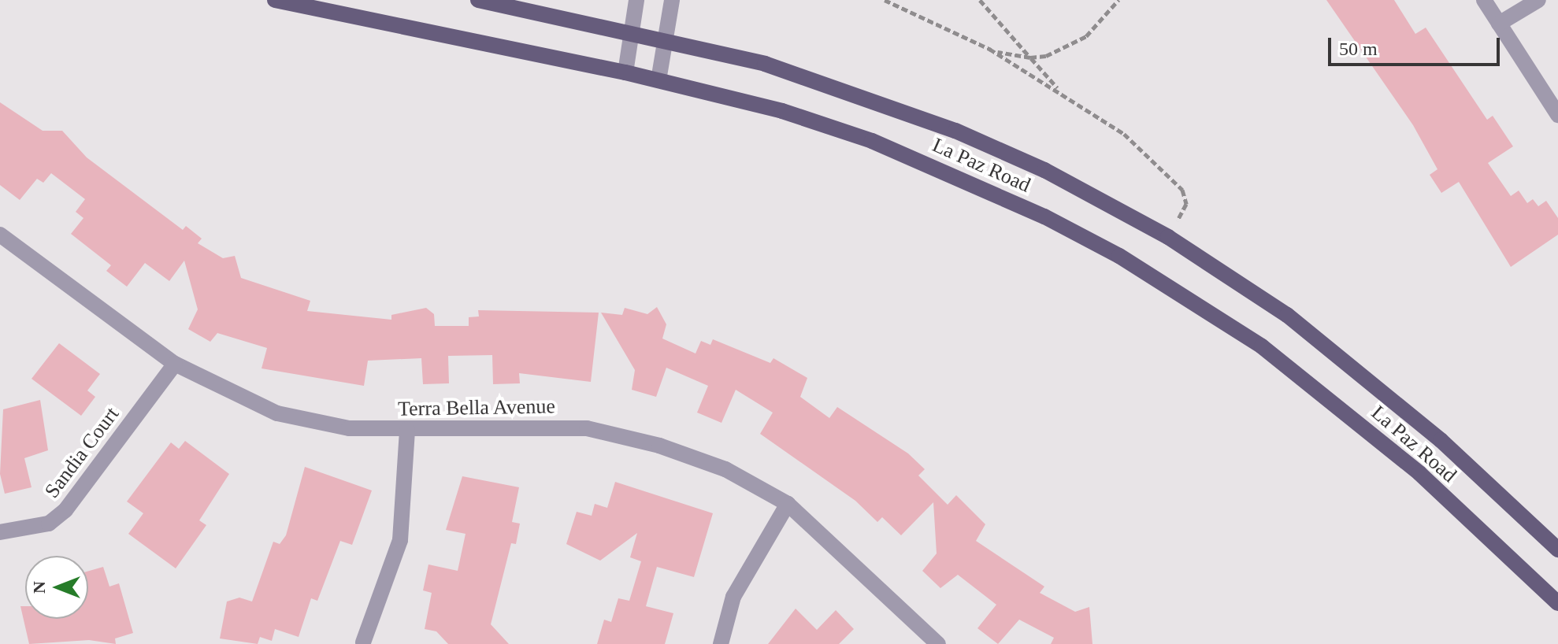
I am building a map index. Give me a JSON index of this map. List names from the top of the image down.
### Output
{
  "streets": {
    "main road": ["La Paz Road"],
    "street": ["Terra Bella Avenue", "Sandia Court"]
  },
  "crossings": [
    ["Terra Bella Avenue", "Sandia Court"]
  ],
  "scale_bar": "50 m",
  "north": "left"
}
